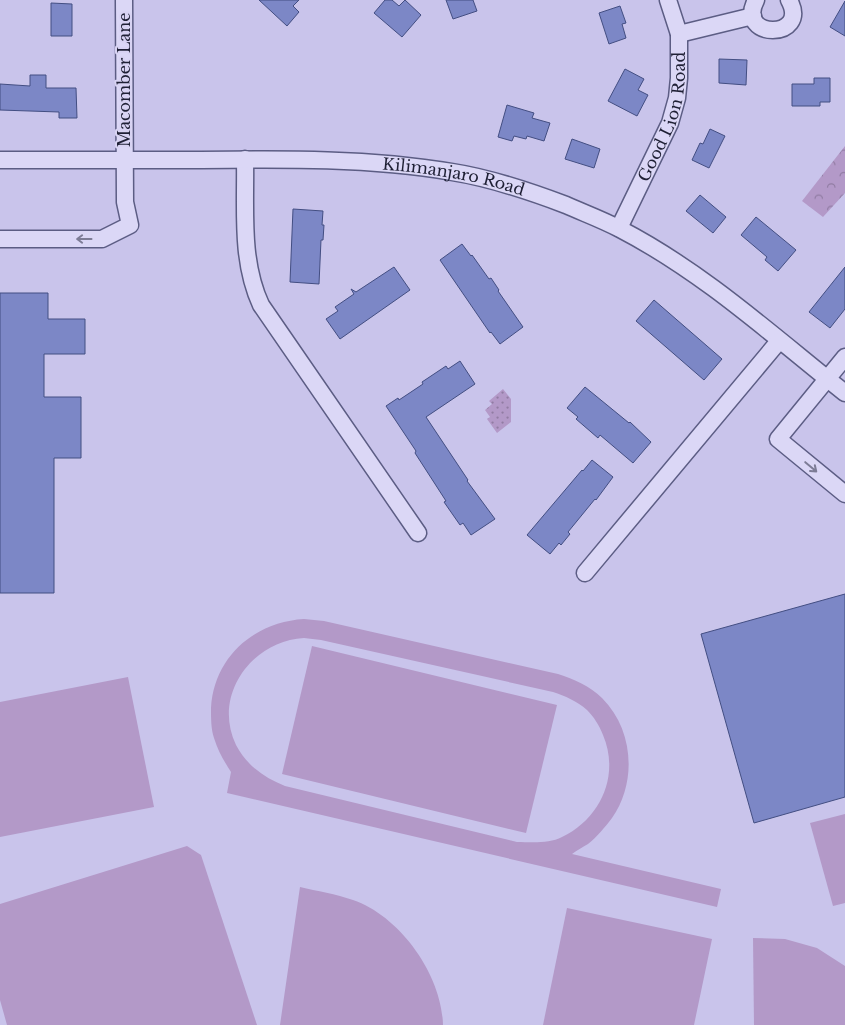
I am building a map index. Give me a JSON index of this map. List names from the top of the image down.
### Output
{
  "streets": {
    "street": ["Macomber Lane", "Good Lion Road", "Kilimanjaro Road"]
  },
  "crossings": [
    ["Macomber Lane", "Kilimanjaro Road"],
    ["Good Lion Road", "Kilimanjaro Road"]
  ]
}
